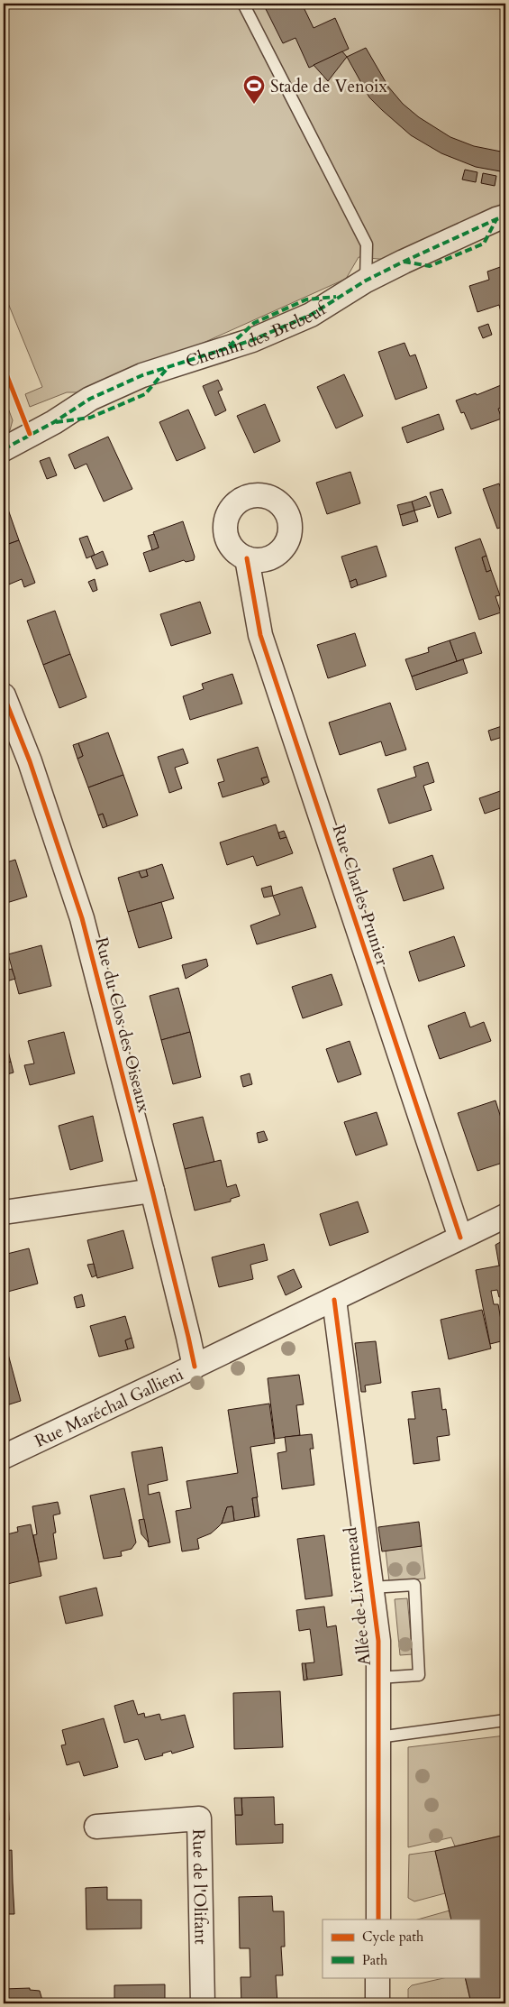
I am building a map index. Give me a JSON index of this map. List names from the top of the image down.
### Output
{
  "streets": {
    "street": [
      "Chemin des Brebeuf",
      "Rue Charles Prunier",
      "Rue du Clos des Oiseaux",
      "Rue Maréchal Gallieni",
      "Allée de Livermead",
      "Rue de l'Olifant"
    ]
  },
  "crossings": [
    ["Rue Charles Prunier", "Rue Maréchal Gallieni"],
    ["Rue du Clos des Oiseaux", "Rue Maréchal Gallieni"],
    ["Rue Maréchal Gallieni", "Allée de Livermead"]
  ],
  "places": {
    "sports": ["Stade de Venoix"]
  },
  "legend": ["Cycle path", "Path"]
}
